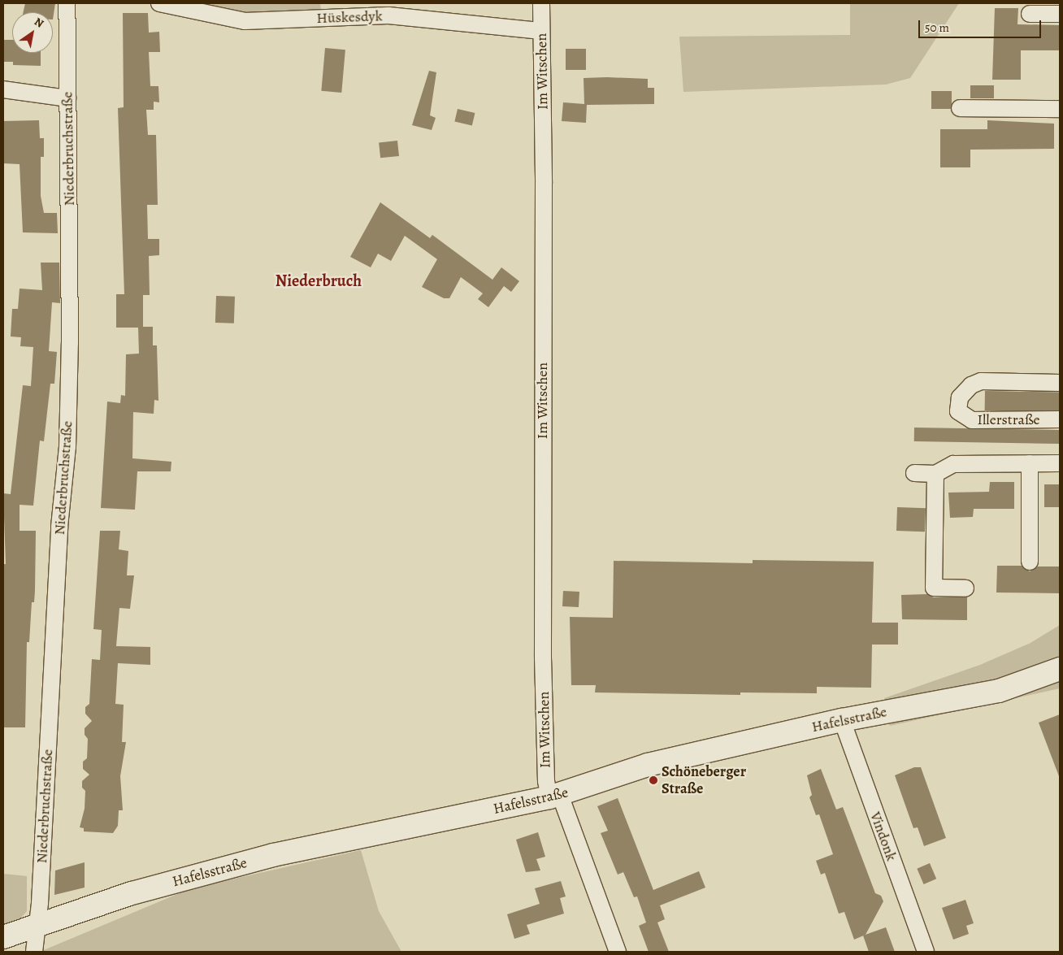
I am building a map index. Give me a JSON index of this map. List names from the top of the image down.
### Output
{
  "streets": {
    "main road": ["Hafelsstraße"],
    "street": [
      "Hüskesdyk",
      "Im Witschen",
      "Niederbruchstraße",
      "Illerstraße",
      "Vindonk"
    ]
  },
  "crossings": [
    ["Hüskesdyk", "Im Witschen"],
    ["Im Witschen", "Hafelsstraße"],
    ["Niederbruchstraße", "Hafelsstraße"],
    ["Hafelsstraße", "Vindonk"]
  ],
  "districts": ["Niederbruch"],
  "places": ["Schöneberger Straße"],
  "scale_bar": "50 m",
  "north": "top right"
}
